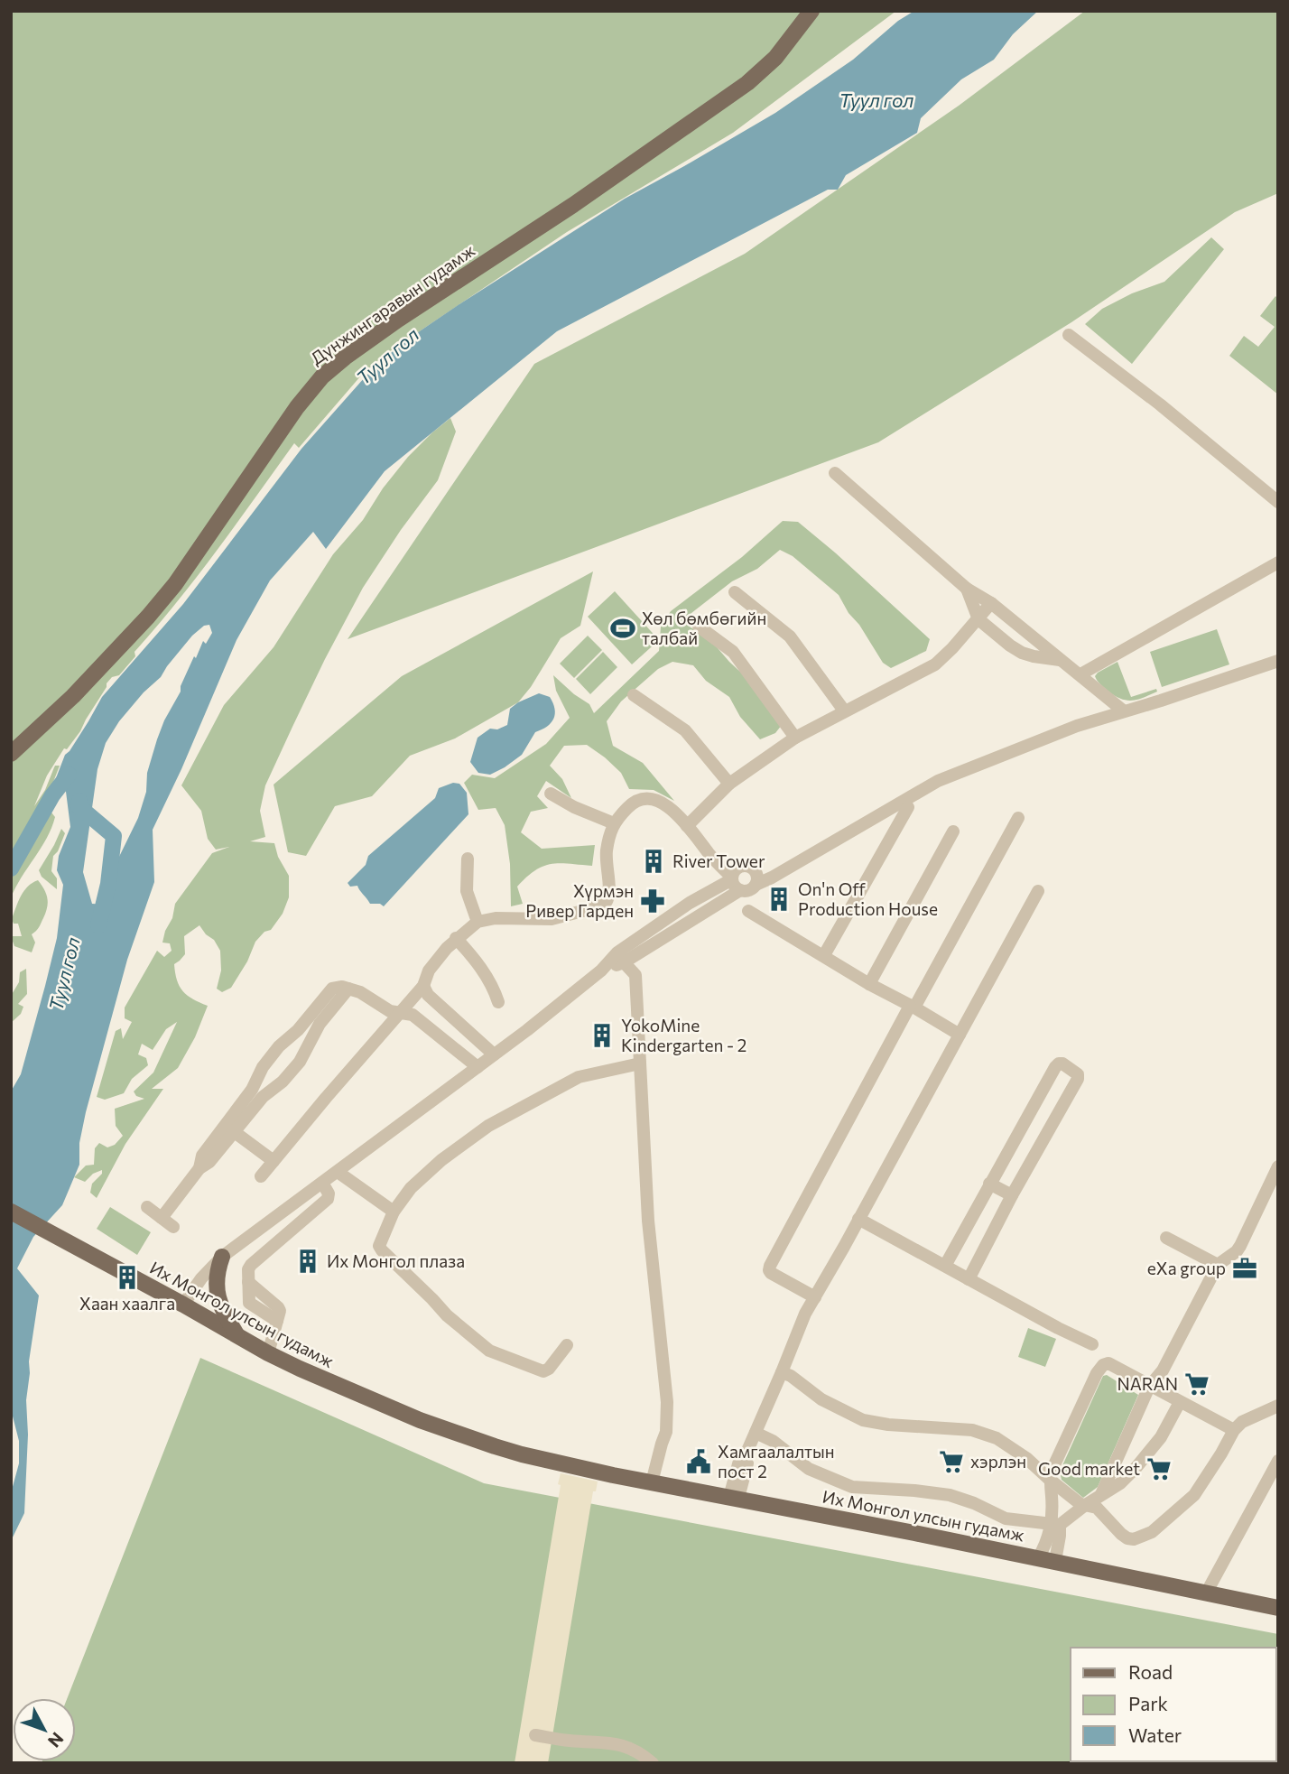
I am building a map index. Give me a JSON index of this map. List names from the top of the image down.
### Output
{
  "streets": {
    "main road": ["Дүнжингаравын гудамж", "Их Монгол улсын гудамж"]
  },
  "water": ["Туул гол"],
  "places": {
    "sports": ["Хөл бөмбөгийн талбай"],
    "building": [
      "River Tower",
      "On'n Off Production House",
      "YokoMine Kindergarten - 2",
      "Их Монгол плаза",
      "Хаан хаалга"
    ],
    "pharmacy": ["Хүрмэн Ривер Гарден"],
    "office": ["eXa group"],
    "supermarket": ["NARAN", "хэрлэн", "Good market"],
    "public building": ["Хамгаалалтын пост 2"]
  },
  "legend": ["Road", "Park", "Water"],
  "north": "bottom right"
}
